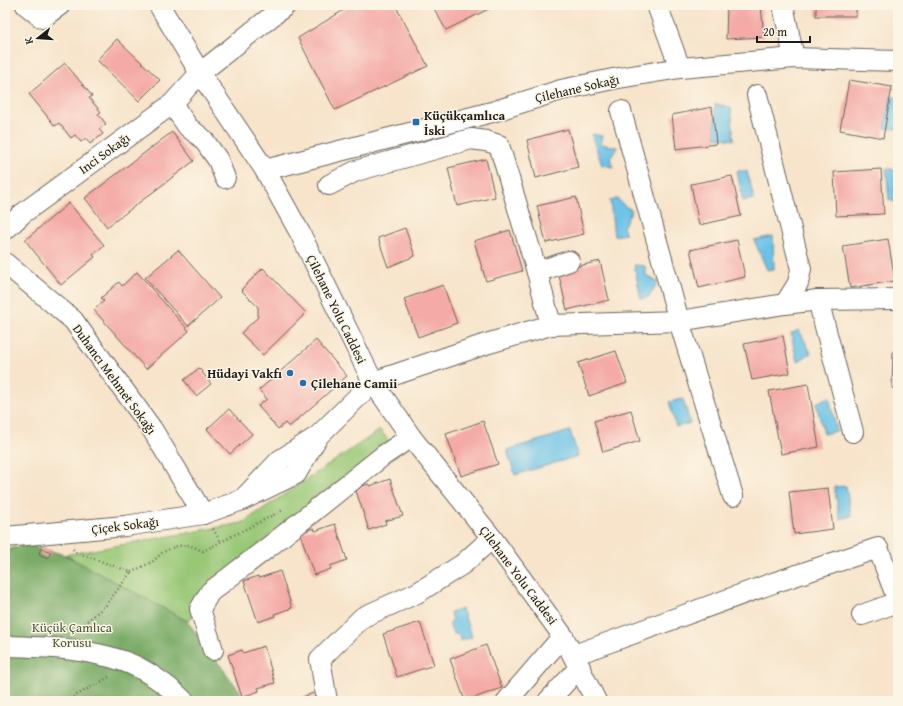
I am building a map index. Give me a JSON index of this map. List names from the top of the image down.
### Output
{
  "streets": {
    "street": [
      "Çilehane Sokağı",
      "Inci Sokağı",
      "Çilehane Yolu Caddesi",
      "Duhancı Mehmet Sokağı",
      "Çiçek Sokağı"
    ]
  },
  "crossings": [
    ["Çilehane Sokağı", "Çilehane Yolu Caddesi"],
    ["Inci Sokağı", "Çilehane Yolu Caddesi"],
    ["Çilehane Yolu Caddesi", "Çiçek Sokağı"],
    ["Duhancı Mehmet Sokağı", "Çiçek Sokağı"]
  ],
  "parks": ["Küçük Çamlıca Korusu"],
  "places": {
    "transit": ["Küçükçamlıca İski"],
    "other": ["Hüdayi Vakfı", "Çilehane Camii"]
  },
  "scale_bar": "20 m",
  "north": "left"
}
